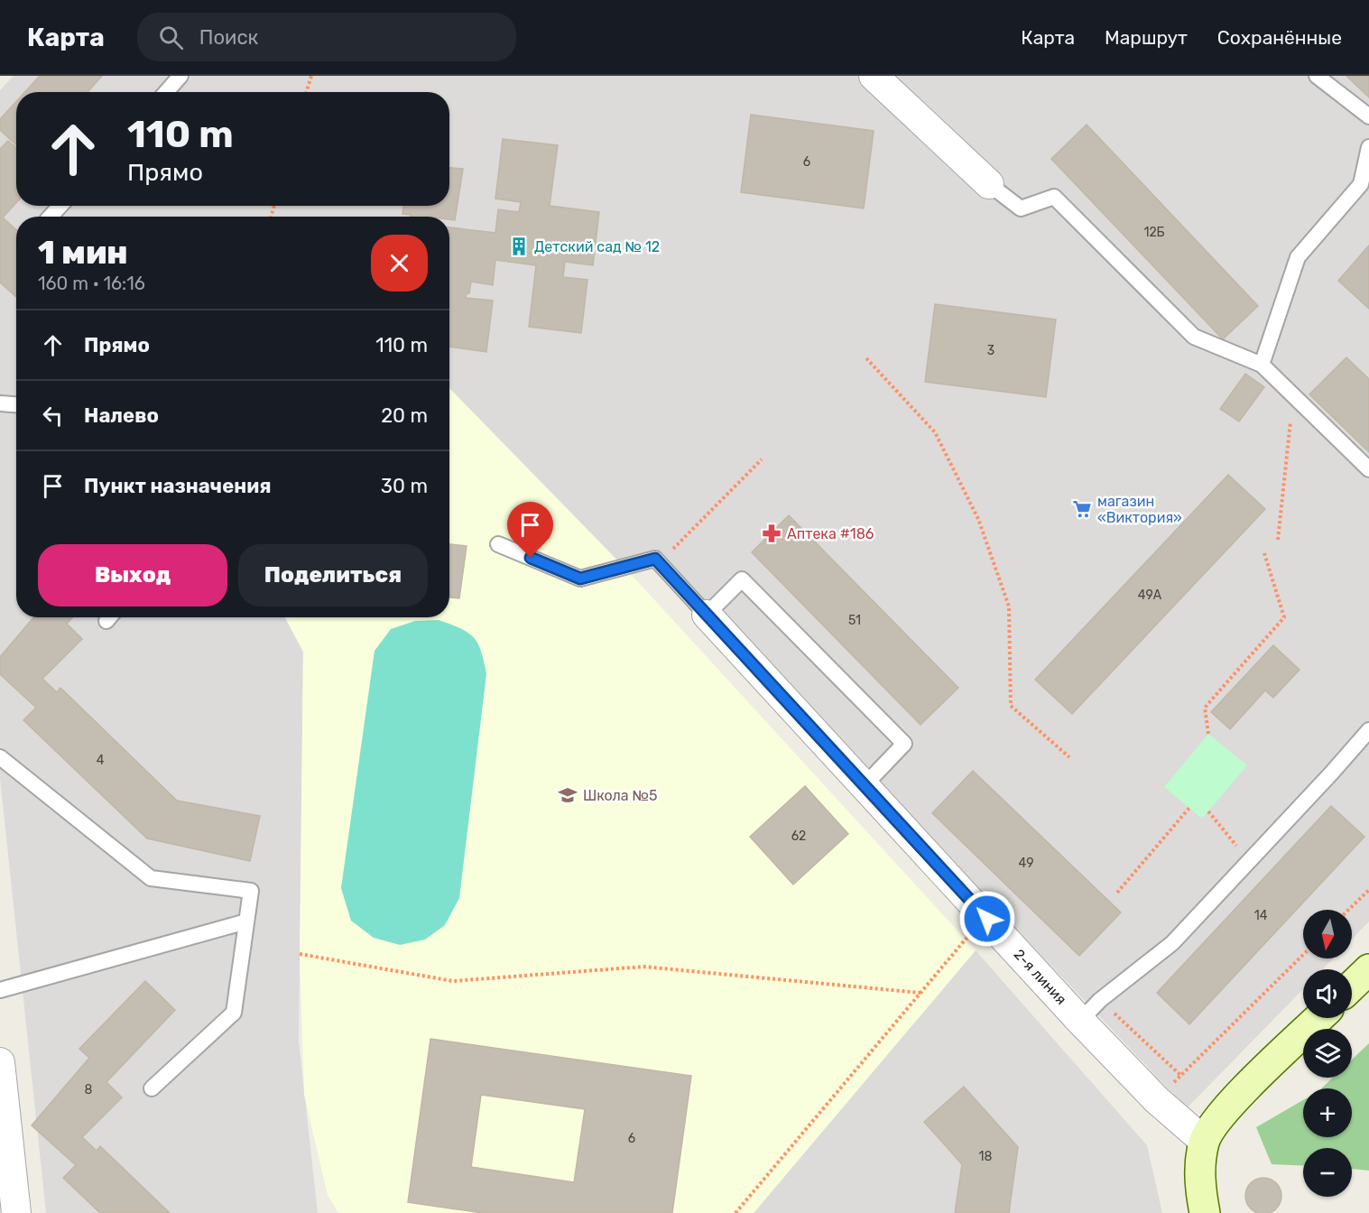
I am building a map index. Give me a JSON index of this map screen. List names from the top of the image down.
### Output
{
  "streets": {
    "street": ["2-я линия"]
  },
  "places": {
    "building": ["Детский сад № 12"],
    "supermarket": ["магазин «Виктория»"],
    "pharmacy": ["Аптека #186"],
    "school or university": ["Школа №5"]
  },
  "house_numbers": [
    "6",
    "12Б",
    "3",
    "49А",
    "51",
    "4",
    "62",
    "49",
    "14",
    "8",
    "6",
    "18"
  ],
  "north": "bottom",
  "page": {
    "header": "Карта",
    "search": "Поиск",
    "nav": ["Карта", "Маршрут", "Сохранённые"],
    "turn": ["110 m", "Прямо"],
    "heading": ["1 мин", "160 m · 16:16"],
    "list": [
      {
        "name": "Прямо",
        "value": "110 m"
      },
      {
        "name": "Налево",
        "value": "20 m"
      },
      {
        "name": "Пункт назначения",
        "value": "30 m"
      }
    ],
    "buttons": ["Выход", "Поделиться"],
    "map_buttons": ["+", "−"]
  }
}
